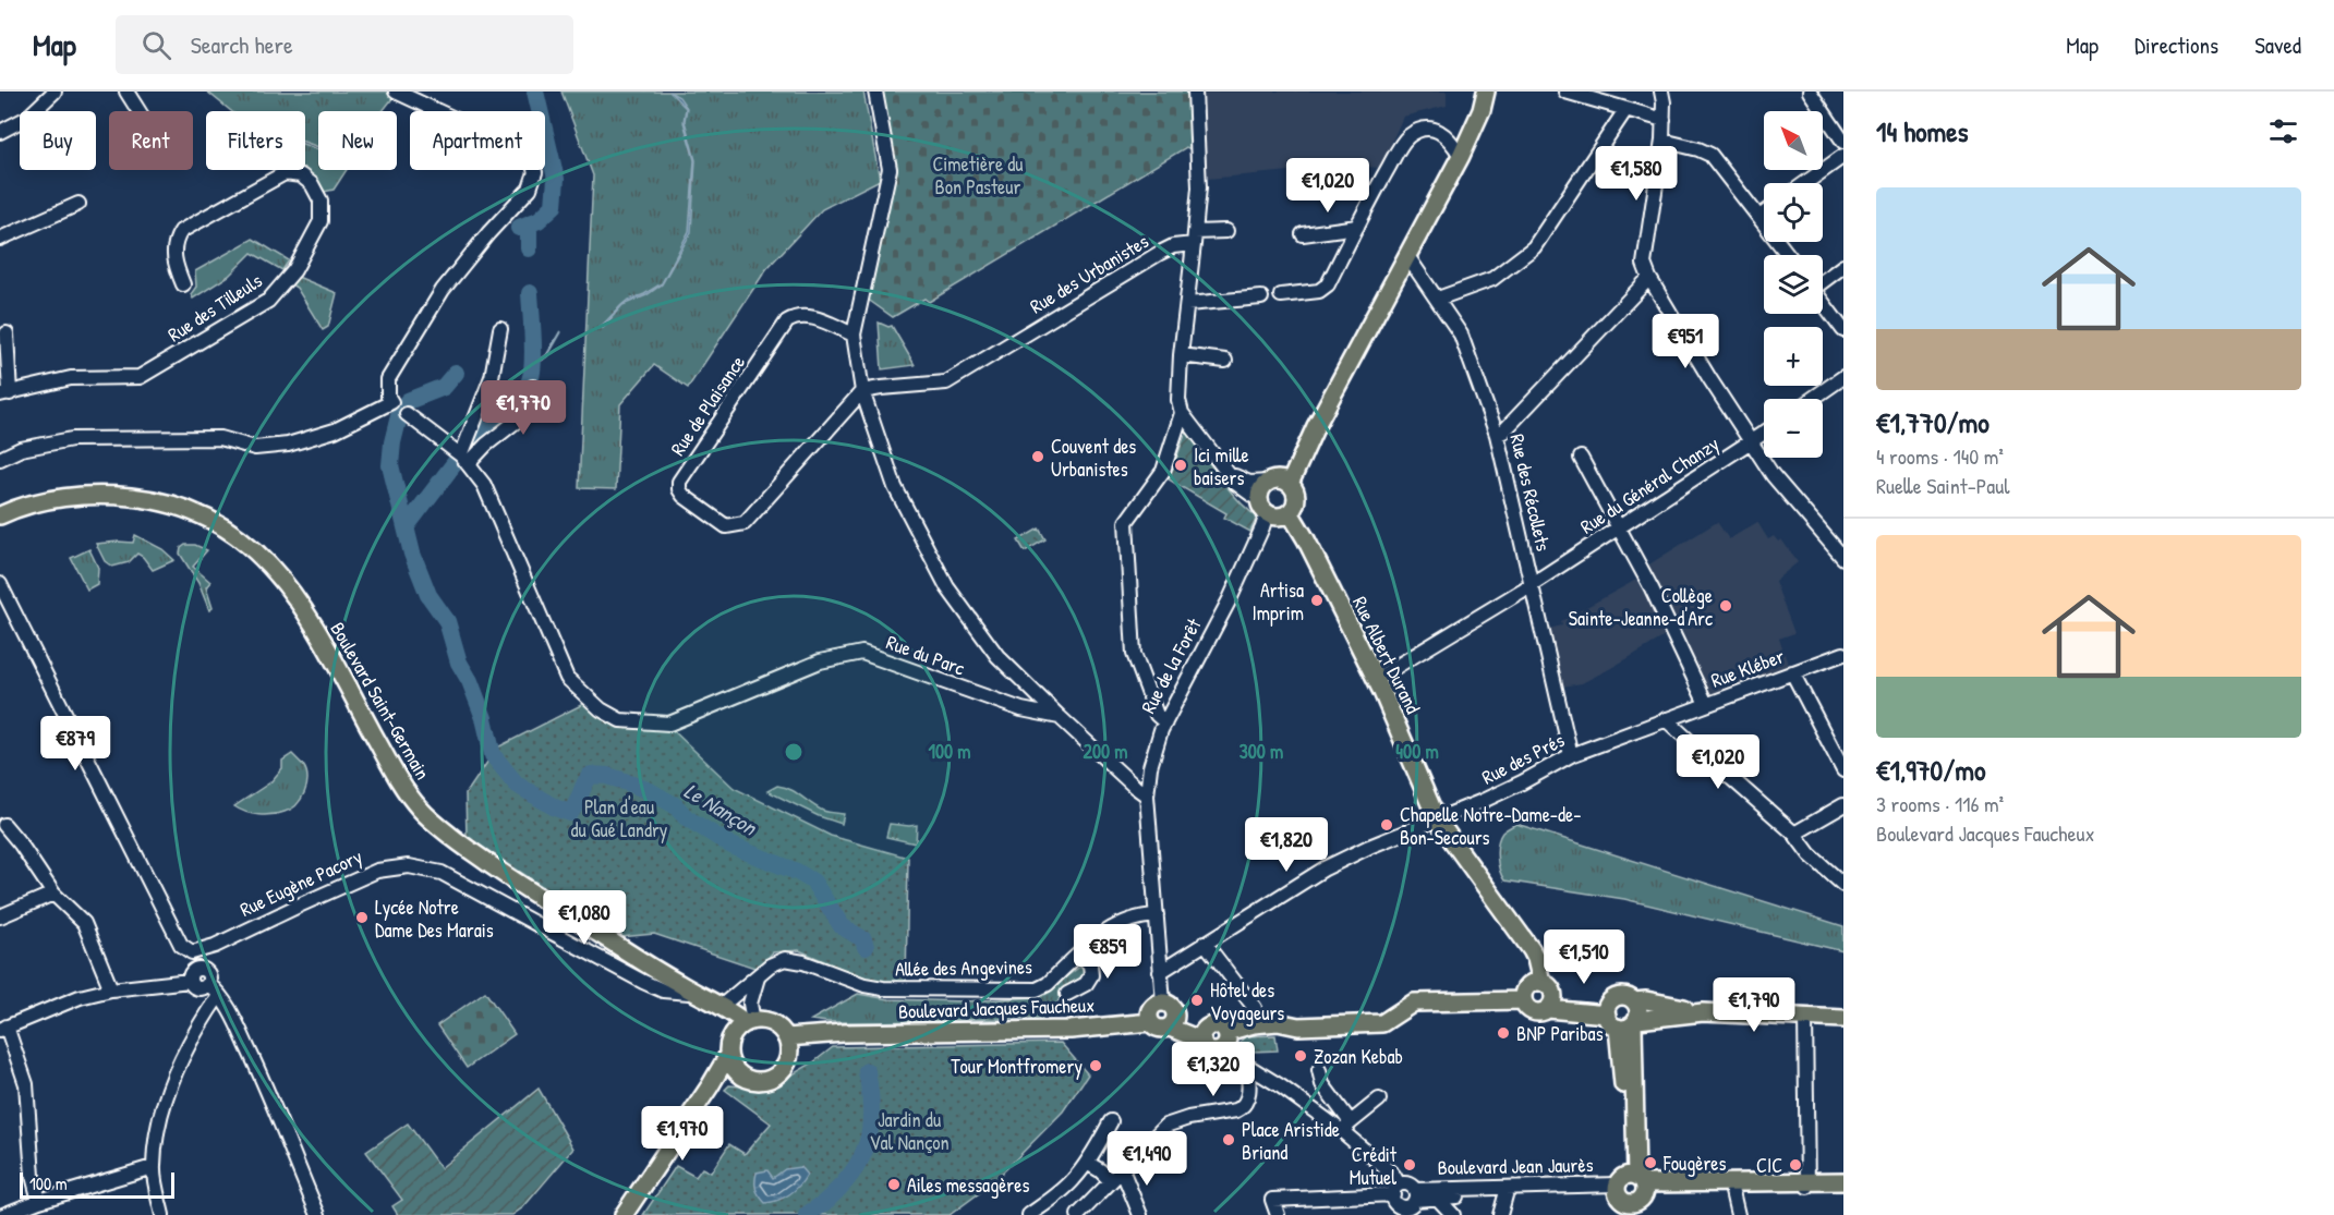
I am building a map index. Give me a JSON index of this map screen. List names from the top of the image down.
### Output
{
  "streets": {
    "main road": [
      "Rue Albert Durand",
      "Boulevard Saint-Germain",
      "Rue Eugène Pacory",
      "Boulevard Jacques Faucheux",
      "Boulevard Jean Jaurès"
    ],
    "street": [
      "Rue des Urbanistes",
      "Rue des Tilleuls",
      "Rue de Plaisance",
      "Rue du Général Chanzy",
      "Rue des Récollets",
      "Rue du Parc",
      "Rue de la Forêt",
      "Rue Kléber",
      "Rue des Prés",
      "Allée des Angevines"
    ]
  },
  "crossings": [
    ["Rue des Urbanistes", "Rue de Plaisance"],
    ["Rue du Général Chanzy", "Rue des Récollets"],
    ["Rue du Général Chanzy", "Rue Albert Durand"],
    ["Rue des Récollets", "Rue des Prés"],
    ["Rue Albert Durand", "Rue de la Forêt"],
    ["Rue Albert Durand", "Rue des Prés"],
    ["Rue de la Forêt", "Rue des Prés"],
    ["Rue de la Forêt", "Allée des Angevines"],
    ["Rue de la Forêt", "Boulevard Jacques Faucheux"],
    ["Rue Kléber", "Rue des Prés"],
    ["Boulevard Saint-Germain", "Rue Eugène Pacory"],
    ["Boulevard Saint-Germain", "Allée des Angevines"],
    ["Boulevard Saint-Germain", "Boulevard Jacques Faucheux"],
    ["Rue Eugène Pacory", "Boulevard Jacques Faucheux"]
  ],
  "water": ["Le Nançon"],
  "parks": ["Cimetière du Bon Pasteur", "Plan d'eau du Gué Landry", "Jardin du Val Nançon"],
  "places": [
    "Couvent des Urbanistes",
    "Ici mille baisers",
    "Artisa Imprim",
    "Collège Sainte-Jeanne-d'Arc",
    "Chapelle Notre-Dame-de- Bon-Secours",
    "Lycée Notre Dame Des Marais",
    "Hôtel des Voyageurs",
    "BNP Paribas",
    "Zozan Kebab",
    "Tour Montfromery",
    "Place Aristide Briand",
    "Fougères",
    "Crédit Mutuel",
    "CIC",
    "Ailes messagères"
  ],
  "scale_bar": "100 m",
  "north": "top left",
  "page": {
    "header": "Map",
    "search": "Search here",
    "nav": ["Map", "Directions", "Saved"],
    "heading": "14 homes",
    "map_buttons": ["+", "−"],
    "chip": [
      "Buy",
      "Rent",
      "Filters",
      "New",
      "Apartment"
    ],
    "price": [
      "€1,580",
      "€1,020",
      "€951",
      "€1,770",
      "€879",
      "€1,020",
      "€1,820",
      "€1,080",
      "€859",
      "€1,510",
      "€1,790",
      "€1,320",
      "€1,970",
      "€1,490"
    ],
    "list": [
      {
        "name": "€1,770/mo",
        "note": "4 rooms · 140 m² · Ruelle Saint-Paul"
      },
      {
        "name": "€1,970/mo",
        "note": "3 rooms · 116 m² · Boulevard Jacques Faucheux"
      }
    ],
    "scale": "100 m"
  },
  "rings": [
    "100 m",
    "200 m",
    "300 m",
    "400 m"
  ]
}
